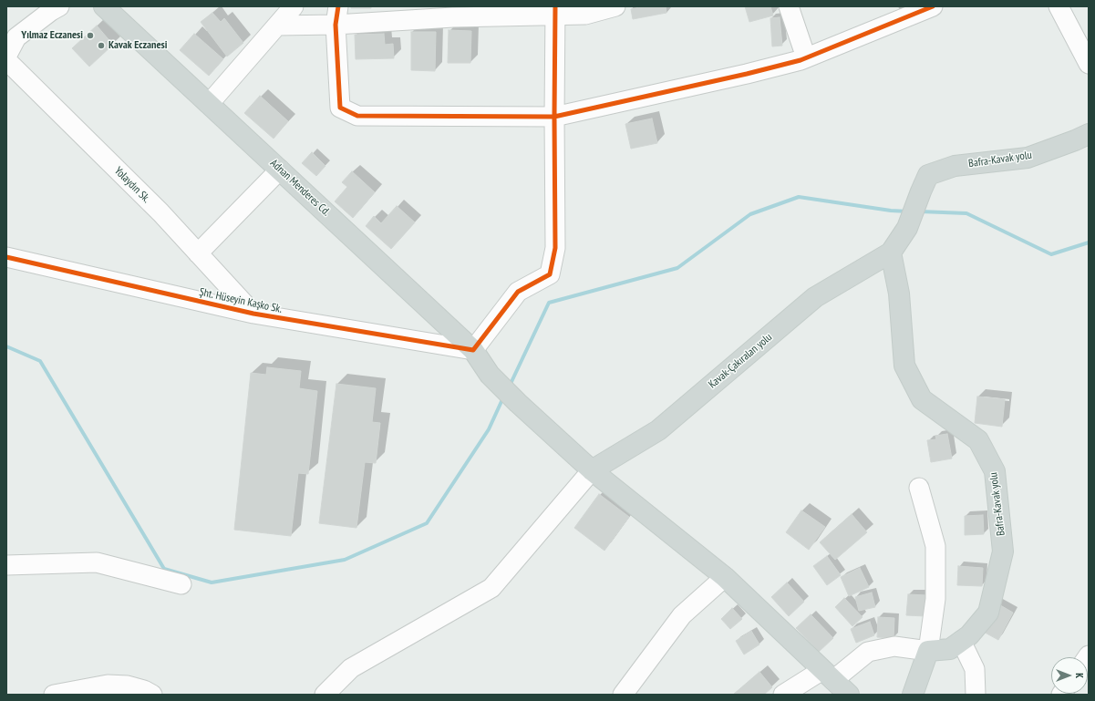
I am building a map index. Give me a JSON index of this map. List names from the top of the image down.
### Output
{
  "streets": {
    "main road": ["Bafra-Kavak yolu", "Adnan Menderes Cd.", "Kavak-Çakıralan yolu"],
    "street": ["Yolaydın Sk.", "Şht. Hüseyin Kaşko Sk."]
  },
  "crossings": [
    ["Bafra-Kavak yolu", "Kavak-Çakıralan yolu"],
    ["Yolaydın Sk.", "Şht. Hüseyin Kaşko Sk."],
    ["Adnan Menderes Cd.", "Şht. Hüseyin Kaşko Sk."],
    ["Adnan Menderes Cd.", "Kavak-Çakıralan yolu"]
  ],
  "places": ["Yılmaz Eczanesi", "Kavak Eczanesi"],
  "north": "right"
}
